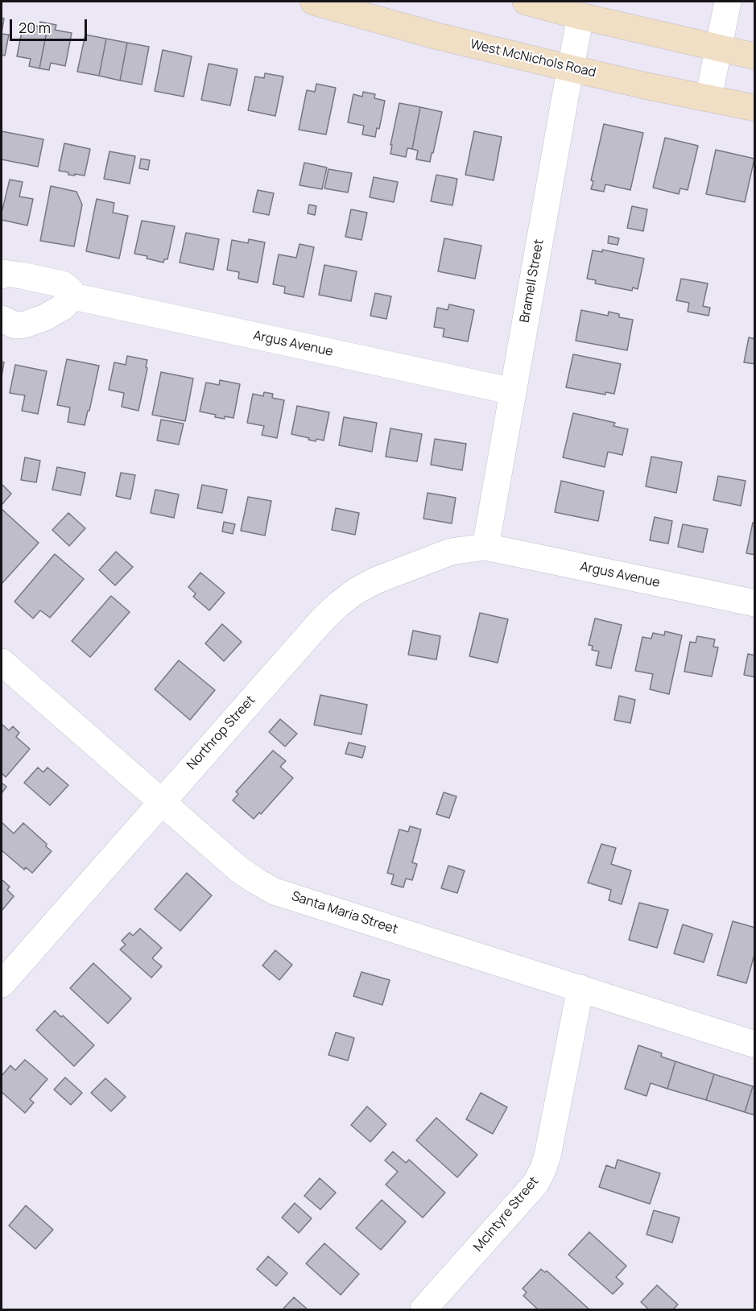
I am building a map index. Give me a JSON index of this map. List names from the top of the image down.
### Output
{
  "streets": {
    "main road": ["West McNichols Road"],
    "street": [
      "Bramell Street",
      "Argus Avenue",
      "Northrop Street",
      "Santa Maria Street",
      "McIntyre Street"
    ]
  },
  "crossings": [
    ["West McNichols Road", "Bramell Street"],
    ["Bramell Street", "Argus Avenue"],
    ["Bramell Street", "Northrop Street"],
    ["Argus Avenue", "Northrop Street"],
    ["Northrop Street", "Santa Maria Street"],
    ["Santa Maria Street", "McIntyre Street"]
  ],
  "scale_bar": "20 m"
}
